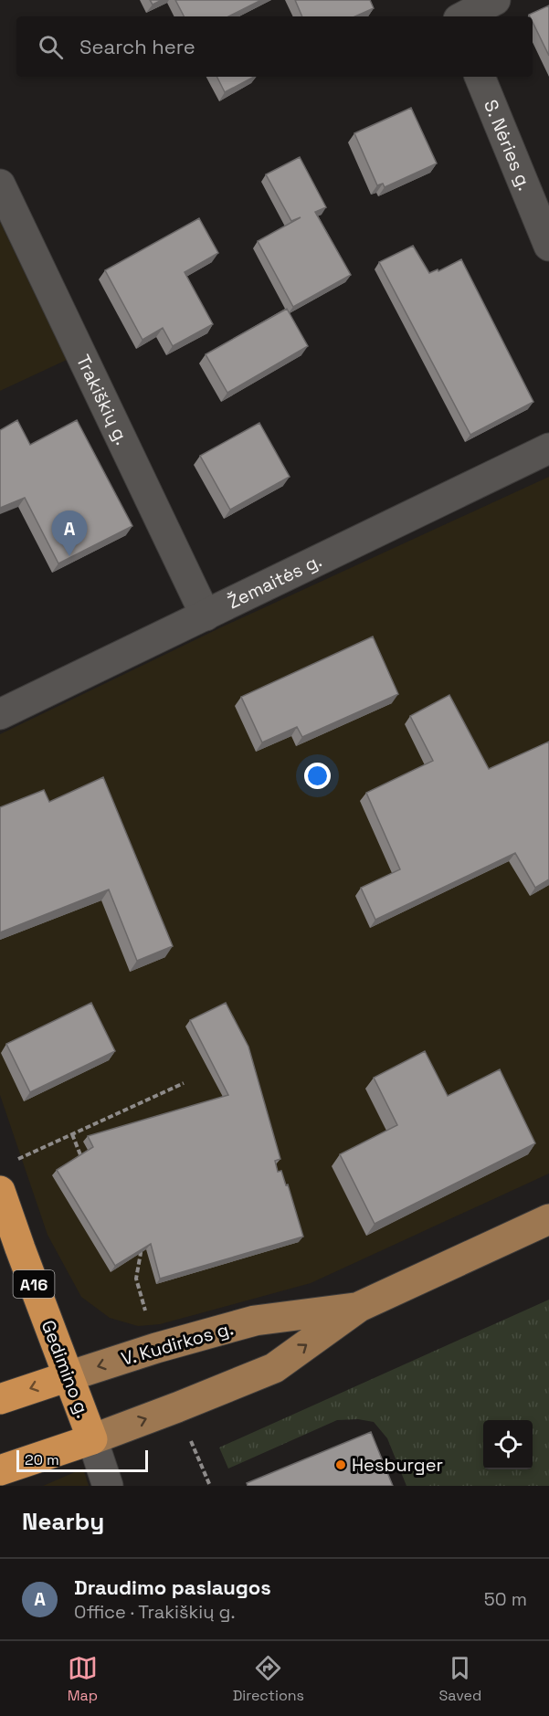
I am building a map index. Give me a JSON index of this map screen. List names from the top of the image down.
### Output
{
  "streets": {
    "highway": ["A16", "V. Kudirkos g.", "Gedimino g."],
    "street": ["S. Nėries g.", "Trakiškių g.", "Žemaitės g."]
  },
  "crossings": [
    ["Trakiškių g.", "Žemaitės g."],
    ["V. Kudirkos g.", "Gedimino g."]
  ],
  "places": ["Hesburger"],
  "scale_bar": "20 m",
  "page": {
    "search": "Search here",
    "pins": "A",
    "scale": "20 m",
    "heading": "Nearby",
    "list": [
      {
        "mark": "A",
        "name": "Draudimo paslaugos",
        "note": "Office · Trakiškių g.",
        "value": "50 m"
      }
    ],
    "nav": ["Map", "Directions", "Saved"]
  }
}
